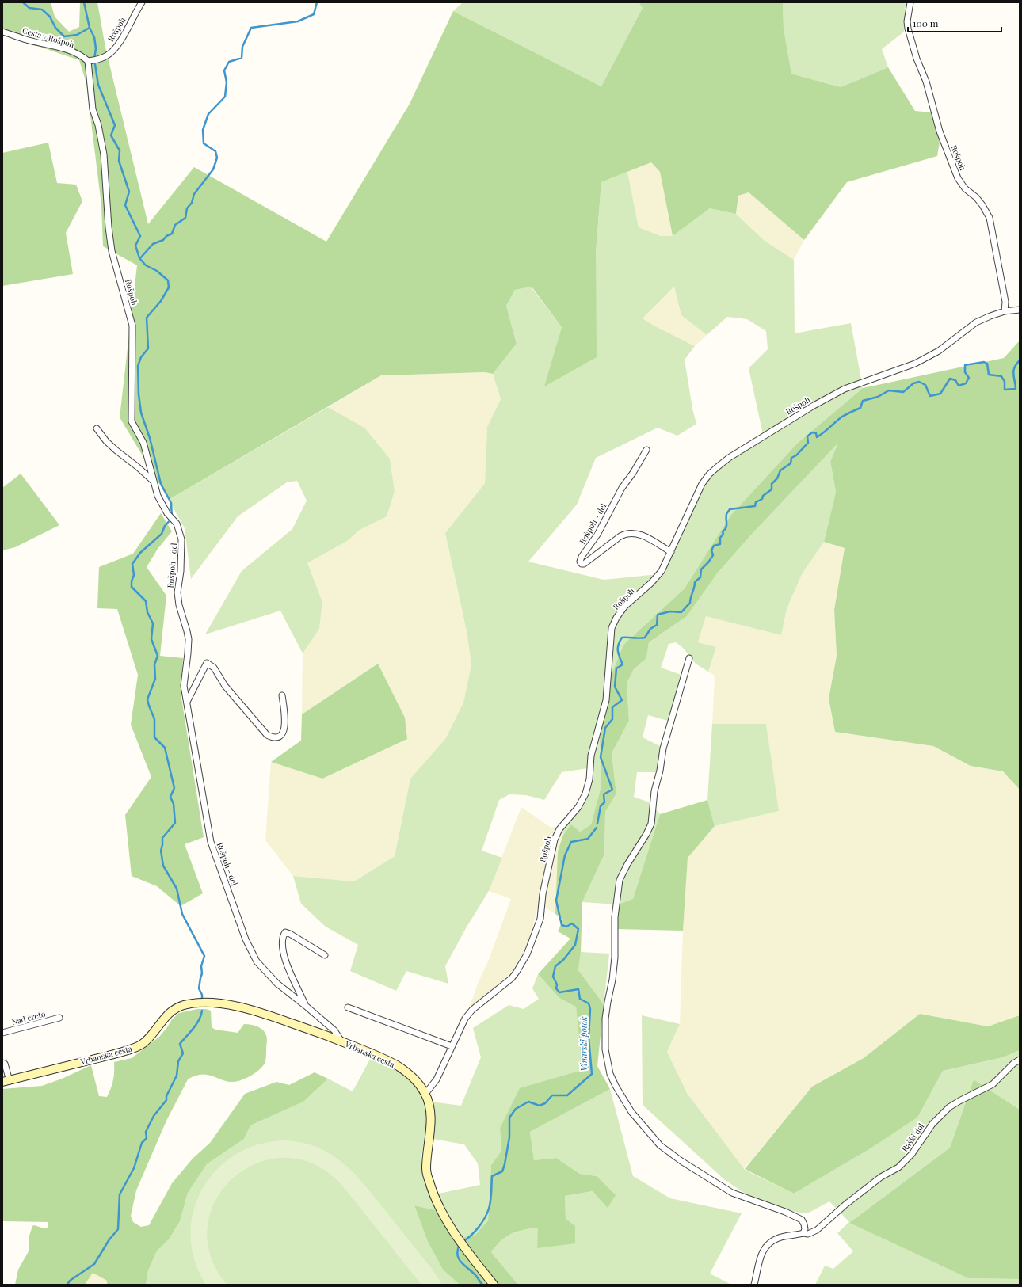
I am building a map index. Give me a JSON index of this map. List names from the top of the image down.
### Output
{
  "streets": {
    "street": [
      "Rošpoh",
      "Cesta v Rošpoh",
      "Rošpoh - del",
      "Nad čreto",
      "Vrbanska cesta",
      "Raški dol"
    ]
  },
  "crossings": [
    ["Rošpoh", "Cesta v Rošpoh"],
    ["Rošpoh", "Rošpoh - del"],
    ["Rošpoh", "Vrbanska cesta"],
    ["Rošpoh - del", "Vrbanska cesta"]
  ],
  "water": ["Vinarski potok"],
  "scale_bar": "100 m"
}
